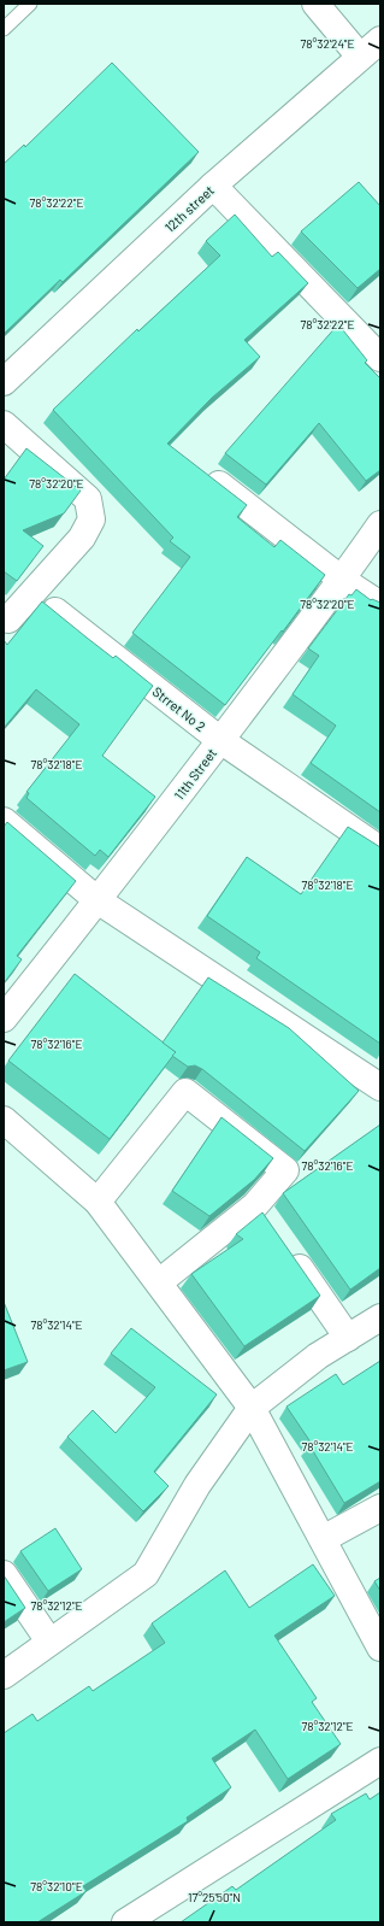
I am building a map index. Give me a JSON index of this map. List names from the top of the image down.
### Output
{
  "streets": {
    "street": ["12th street", "Strret No 2", "11th Street"]
  },
  "crossings": [
    ["Strret No 2", "11th Street"]
  ],
  "coordinates": [
    "78°32'24\"E",
    "78°32'22\"E",
    "78°32'20\"E",
    "78°32'18\"E",
    "78°32'16\"E",
    "78°32'14\"E",
    "78°32'12\"E",
    "78°32'10\"E",
    "17°25'50\"N"
  ]
}
